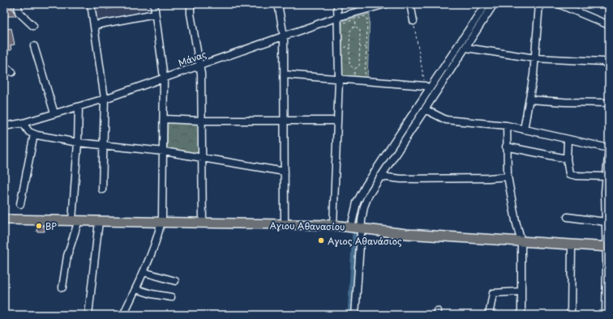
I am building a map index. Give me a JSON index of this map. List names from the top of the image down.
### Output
{
  "streets": {
    "main road": ["Αγιου Αθανασίου"],
    "street": ["Μάνας"]
  },
  "places": ["BP", "Αγιος Αθανάσιος"]
}
